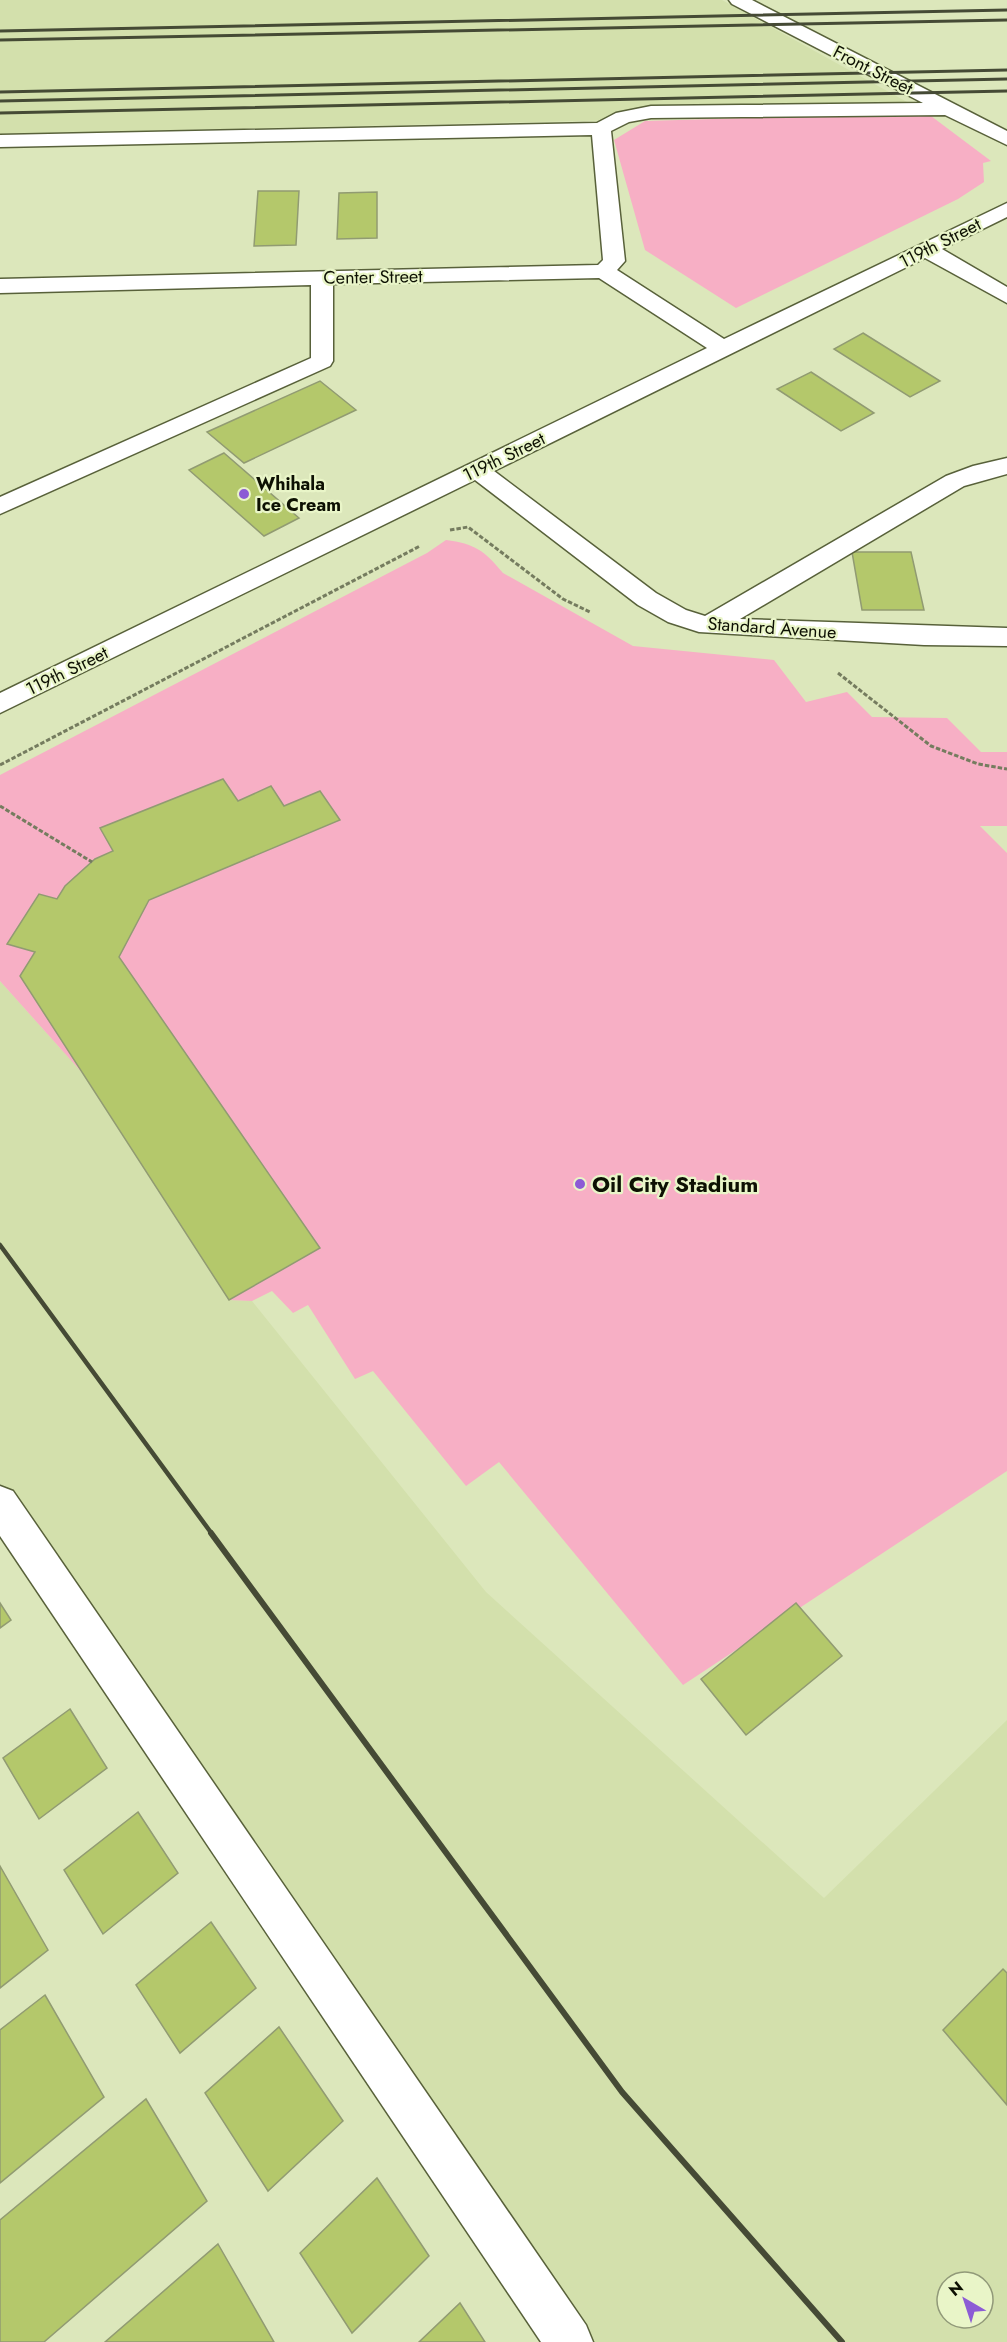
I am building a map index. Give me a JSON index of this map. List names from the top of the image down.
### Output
{
  "streets": {
    "street": [
      "Front Street",
      "119th Street",
      "Center Street",
      "Standard Avenue"
    ]
  },
  "crossings": [
    ["119th Street", "Standard Avenue"]
  ],
  "places": ["Whihala Ice Cream", "Oil City Stadium"],
  "north": "top left"
}
